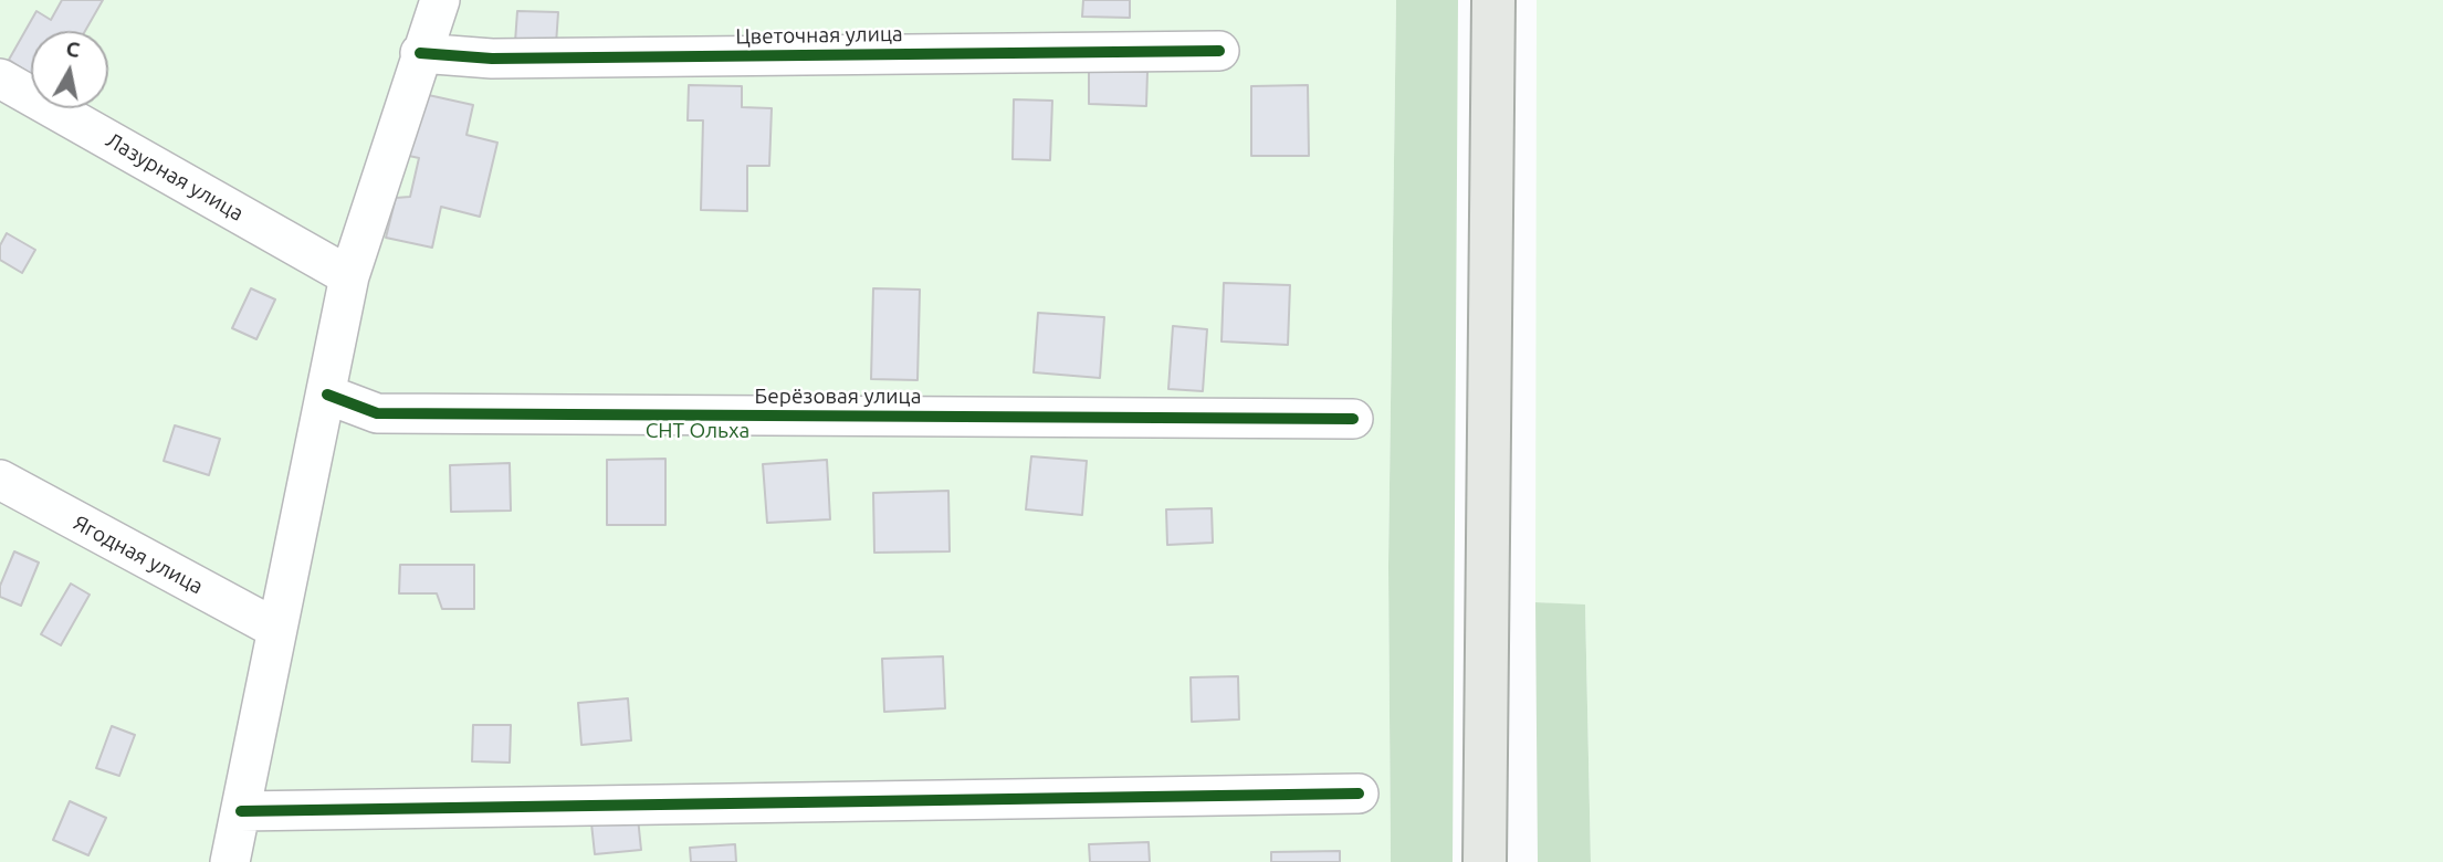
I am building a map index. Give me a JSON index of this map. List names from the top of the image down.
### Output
{
  "streets": {
    "street": [
      "Цветочная улица",
      "Лазурная улица",
      "Берёзовая улица",
      "Ягодная улица"
    ]
  },
  "parks": ["СНТ Ольха"],
  "north": "top"
}
